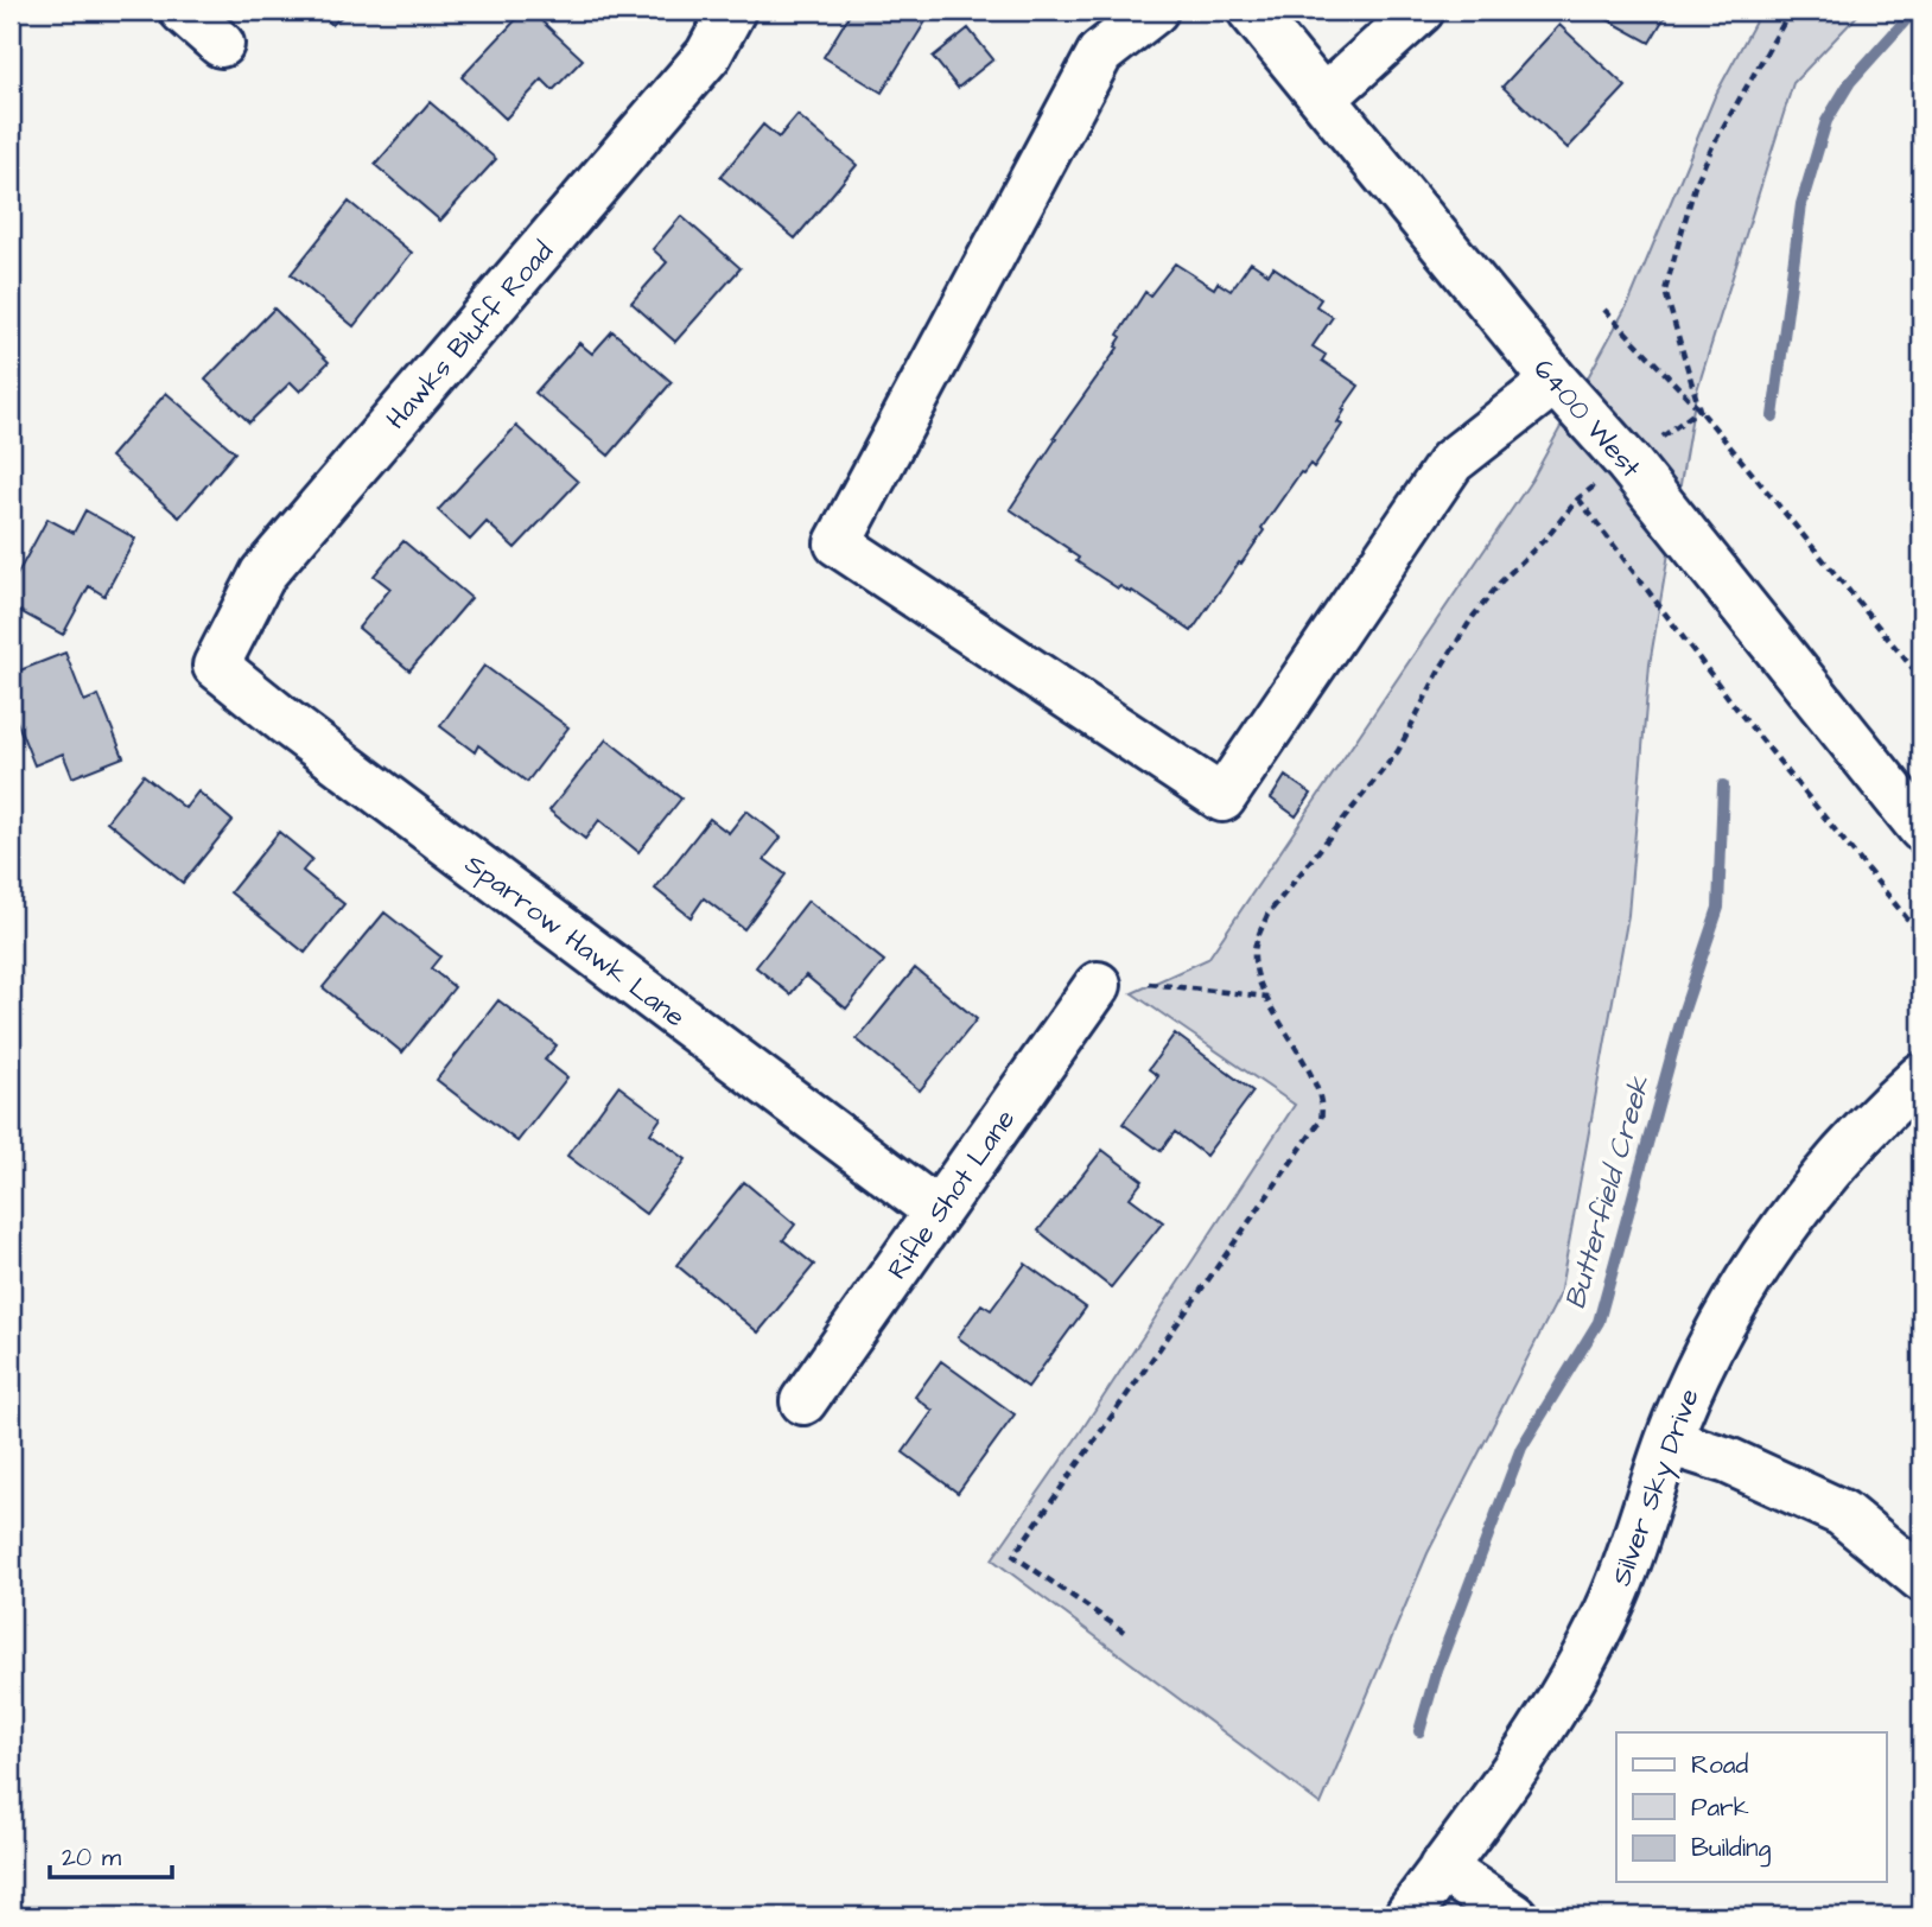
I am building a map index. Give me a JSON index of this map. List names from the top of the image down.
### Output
{
  "streets": {
    "street": [
      "Hawks Bluff Road",
      "6400 West",
      "Sparrow Hawk Lane",
      "Rifle Shot Lane",
      "Silver Sky Drive"
    ]
  },
  "crossings": [
    ["Hawks Bluff Road", "Sparrow Hawk Lane"],
    ["Sparrow Hawk Lane", "Rifle Shot Lane"]
  ],
  "water": ["Butterfield Creek"],
  "legend": ["Road", "Park", "Building"],
  "scale_bar": "20 m"
}
